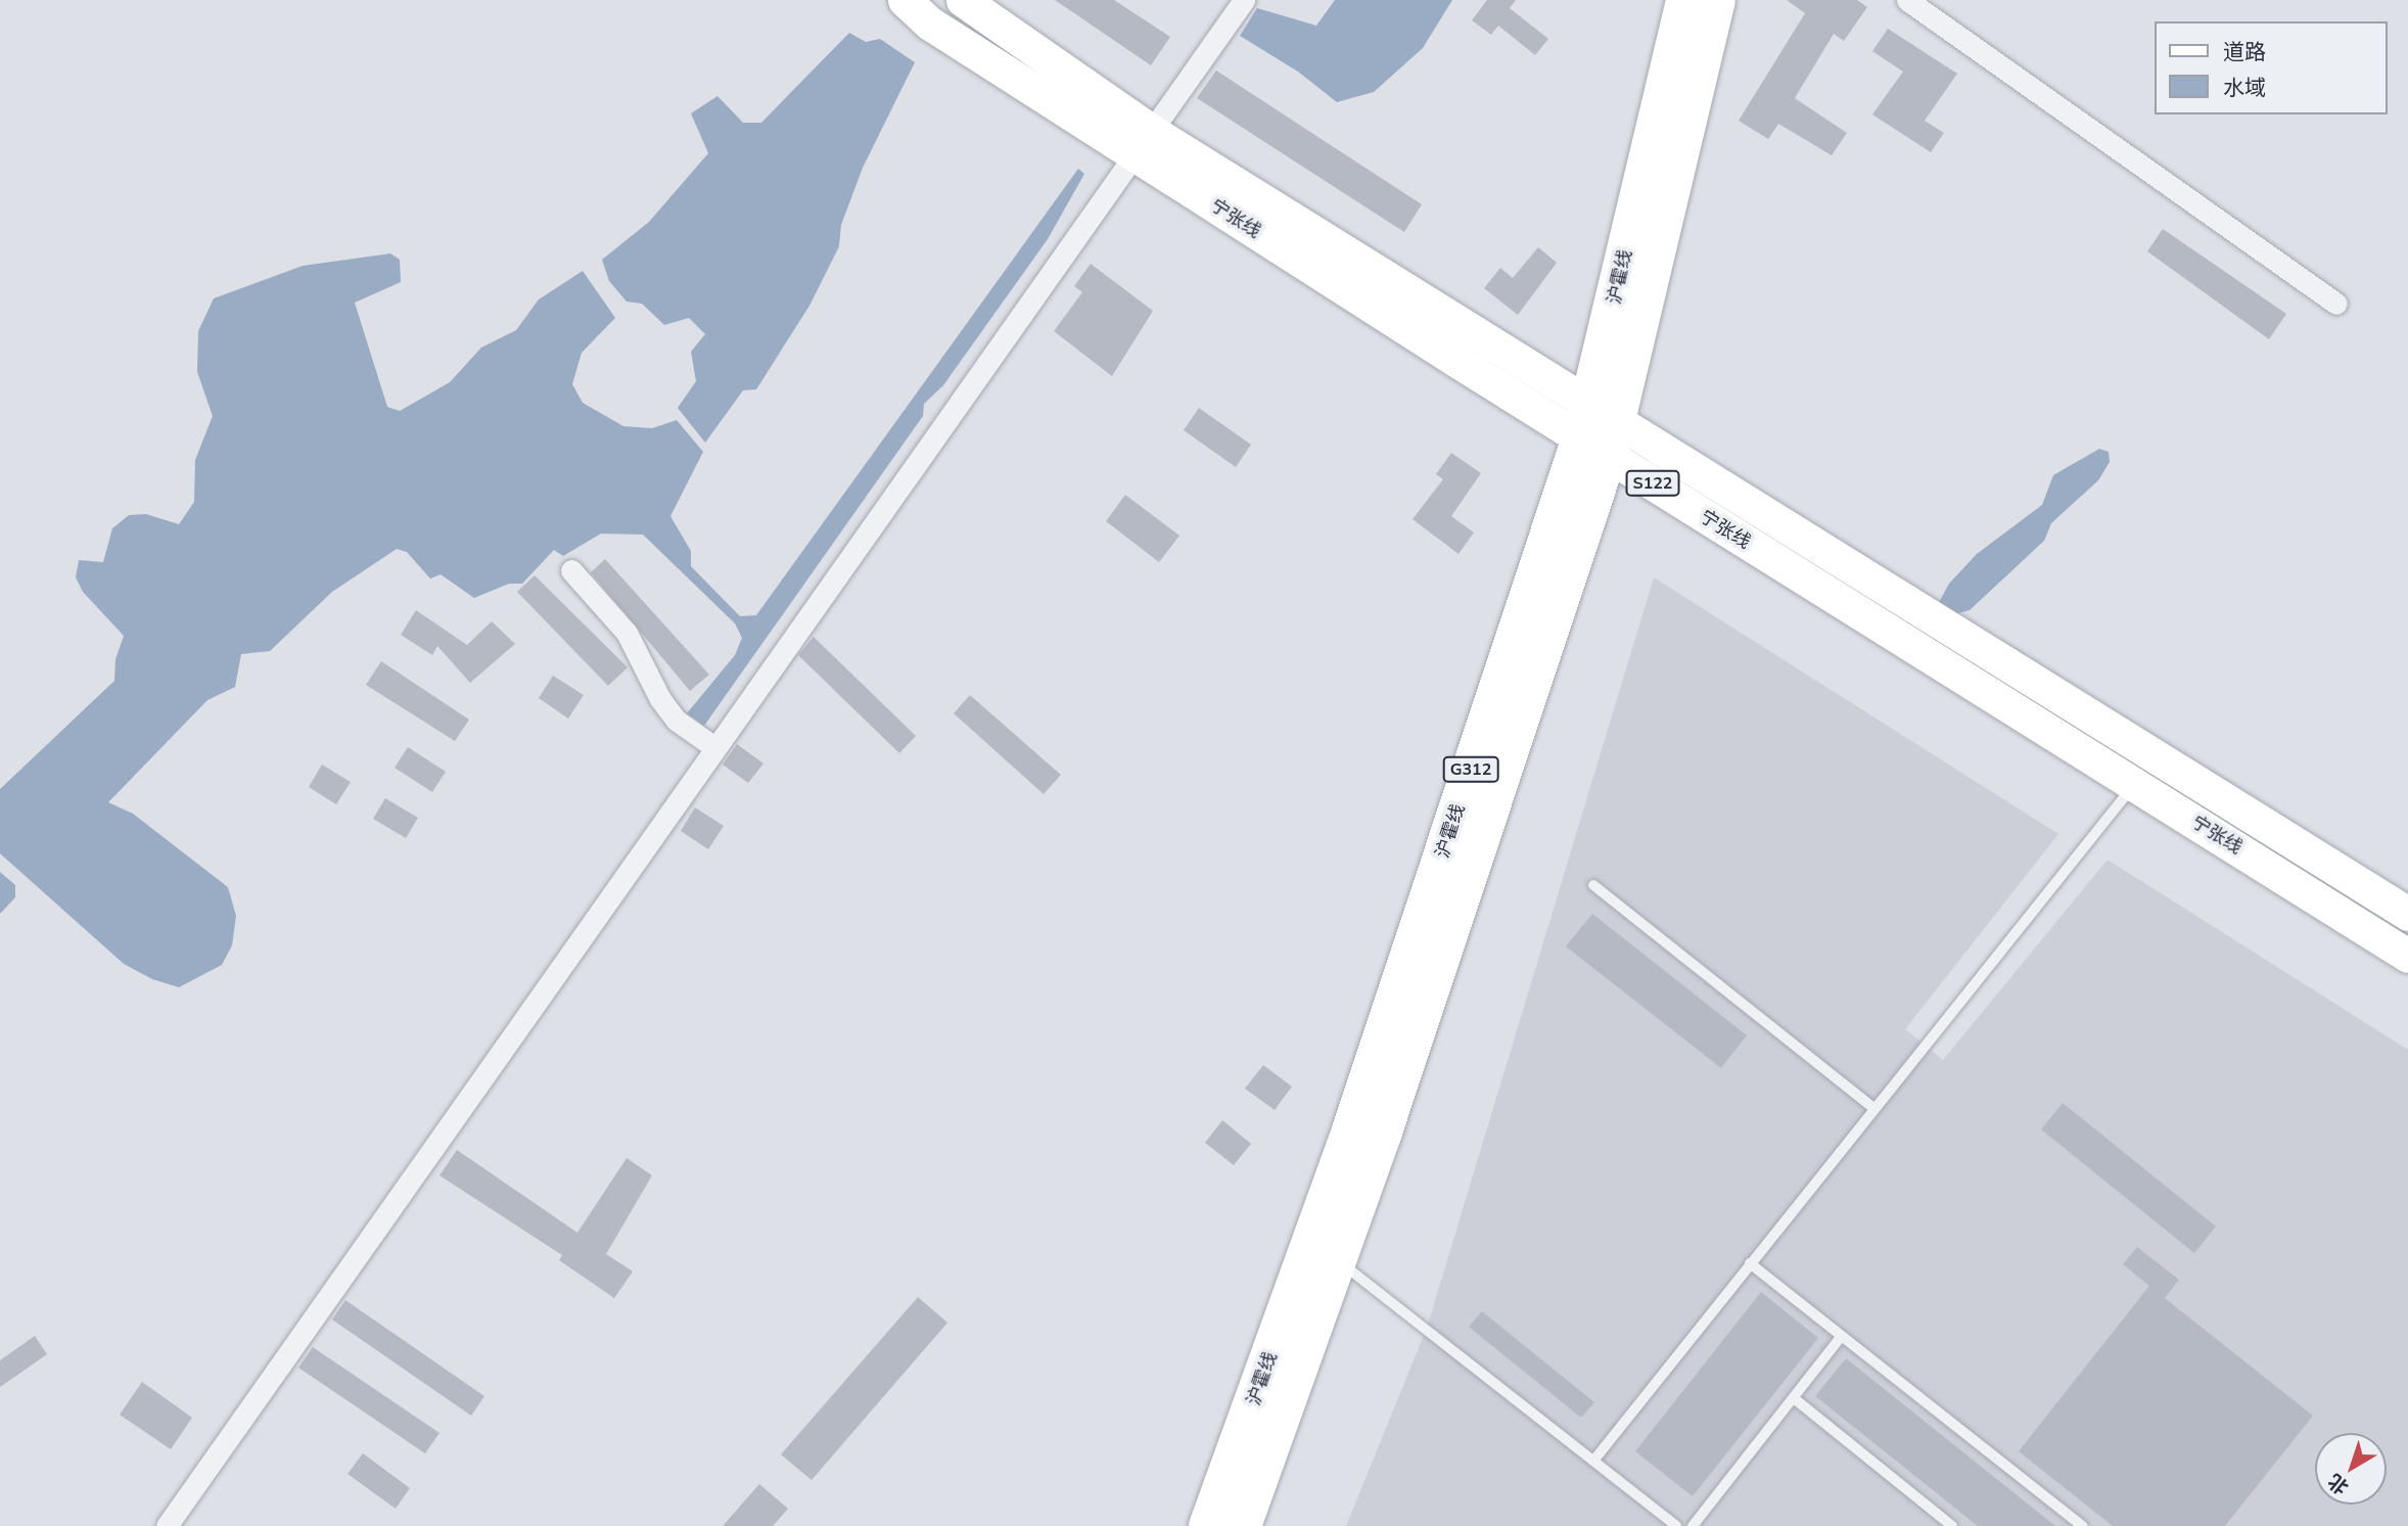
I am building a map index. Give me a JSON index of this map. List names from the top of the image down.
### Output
{
  "streets": {
    "highway": ["沪霍线", "G312"],
    "main road": ["宁张线", "S122"]
  },
  "crossings": [
    ["宁张线", "沪霍线"]
  ],
  "legend": ["道路", "水域"],
  "north": "bottom left"
}
